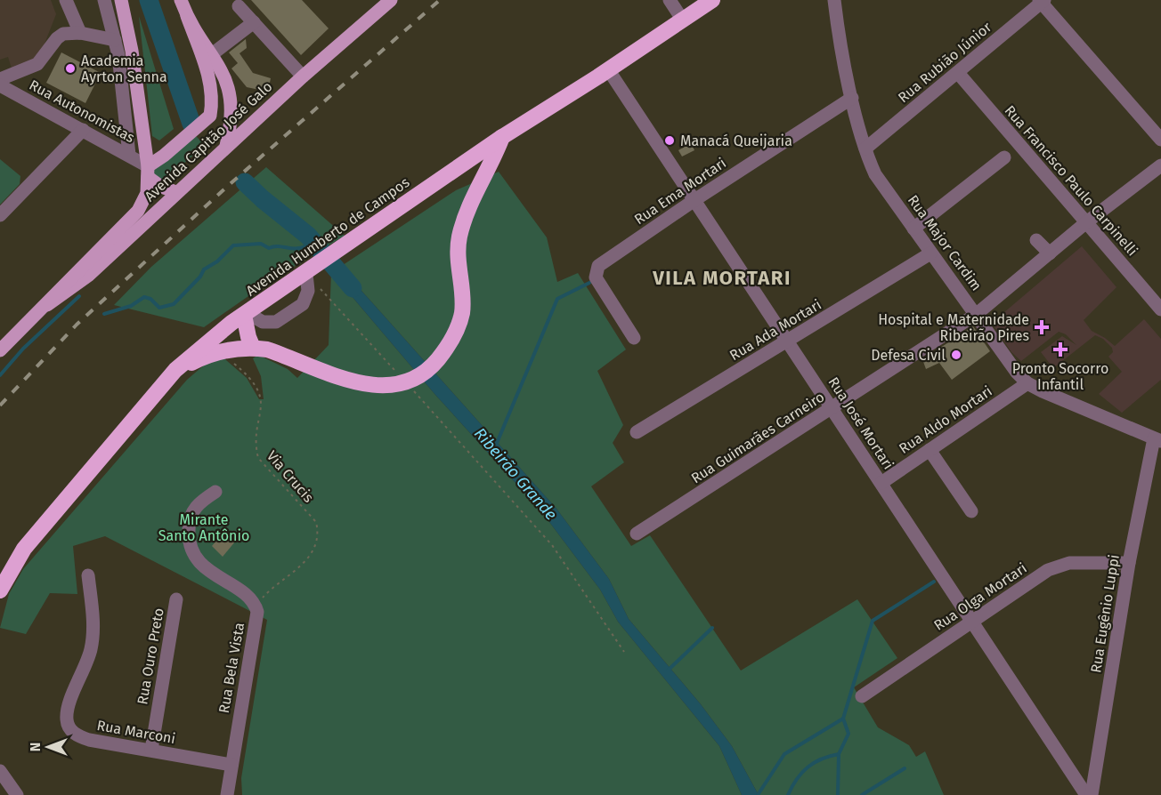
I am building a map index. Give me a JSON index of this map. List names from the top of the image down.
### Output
{
  "streets": {
    "highway": ["Avenida Humberto de Campos"],
    "main road": ["Avenida Capitão José Galo"],
    "street": [
      "Rua Rubião Júnior",
      "Rua Autonomistas",
      "Rua Francisco Paulo Carpinelli",
      "Rua Ema Mortari",
      "Rua Major Cardim",
      "Rua Ada Mortari",
      "Rua Aldo Mortari",
      "Rua José Mortari",
      "Rua Guimarães Carneiro",
      "Rua Olga Mortari",
      "Rua Eugênio Luppi",
      "Rua Ouro Preto",
      "Rua Bela Vista",
      "Rua Marconi"
    ],
    "path": ["Via Crucis"]
  },
  "crossings": [
    ["Rua Rubião Júnior", "Rua Francisco Paulo Carpinelli"],
    ["Rua Rubião Júnior", "Rua Major Cardim"],
    ["Rua Autonomistas", "Avenida Capitão José Galo"],
    ["Rua Francisco Paulo Carpinelli", "Rua Guimarães Carneiro"],
    ["Rua Ema Mortari", "Rua Major Cardim"],
    ["Rua Ema Mortari", "Rua José Mortari"],
    ["Avenida Humberto de Campos", "Rua José Mortari"],
    ["Rua Major Cardim", "Rua Ada Mortari"],
    ["Rua Major Cardim", "Rua Aldo Mortari"],
    ["Rua Major Cardim", "Rua Guimarães Carneiro"],
    ["Rua Major Cardim", "Rua Eugênio Luppi"],
    ["Rua Ada Mortari", "Rua José Mortari"],
    ["Rua Aldo Mortari", "Rua José Mortari"],
    ["Rua José Mortari", "Rua Guimarães Carneiro"],
    ["Rua José Mortari", "Rua Olga Mortari"],
    ["Rua Olga Mortari", "Rua Eugênio Luppi"],
    ["Rua Ouro Preto", "Rua Marconi"],
    ["Rua Bela Vista", "Rua Marconi"]
  ],
  "districts": ["VILA MORTARI"],
  "water": ["Ribeirão Grande"],
  "parks": ["Mirante Santo Antônio"],
  "places": {
    "other": ["Academia Ayrton Senna", "Manacá Queijaria", "Defesa Civil"],
    "health": ["Hospital e Maternidade Ribeirão Pires", "Pronto Socorro Infantil"]
  },
  "north": "left"
}
